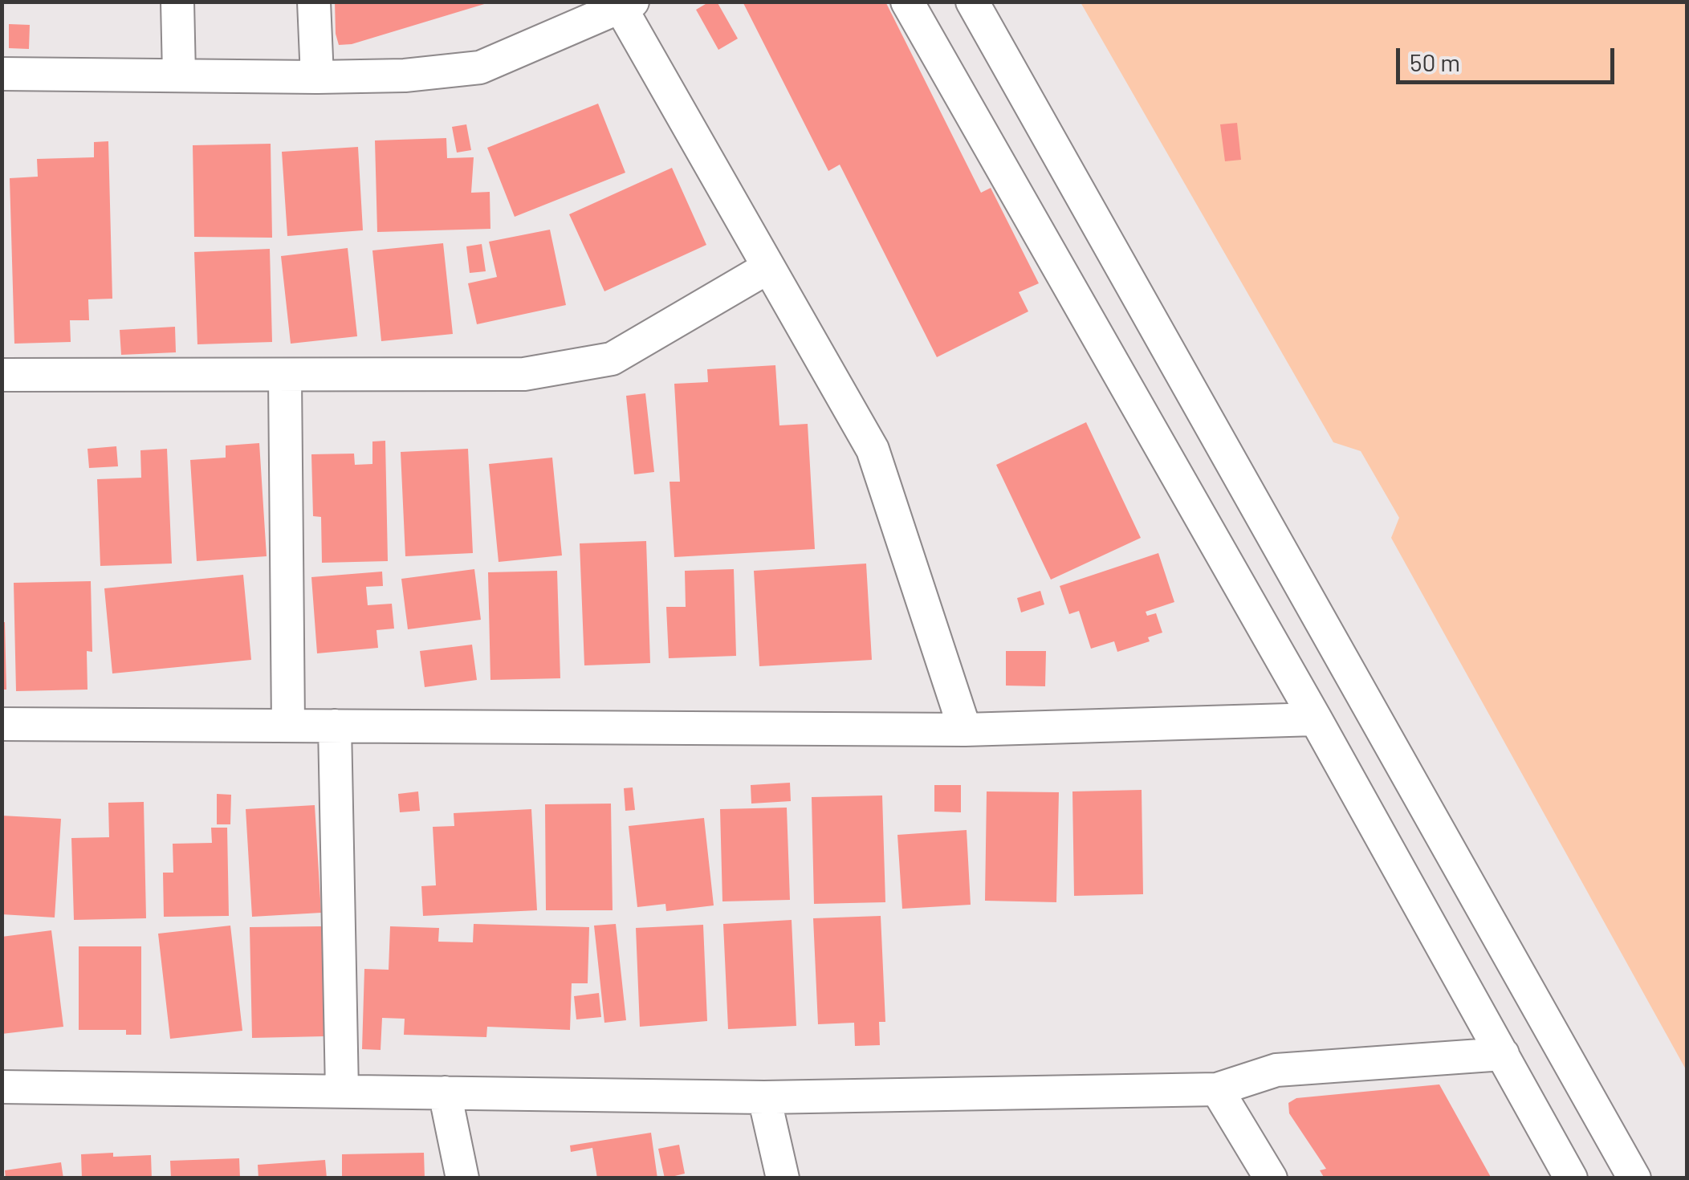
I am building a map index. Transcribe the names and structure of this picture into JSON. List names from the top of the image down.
{
  "scale_bar": "50 m"
}
